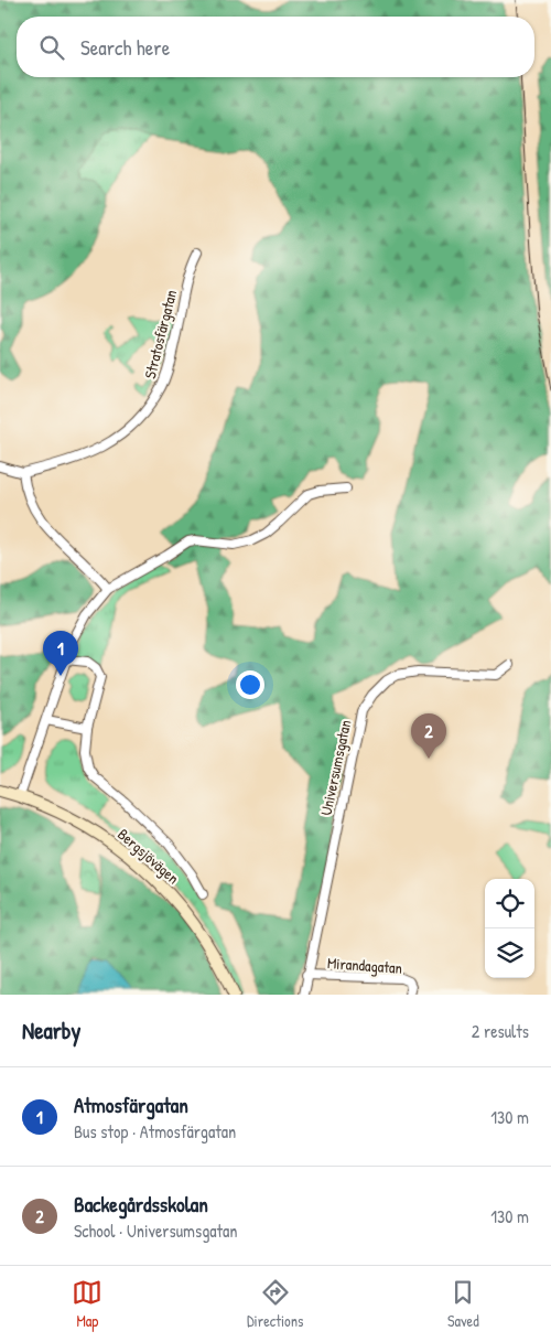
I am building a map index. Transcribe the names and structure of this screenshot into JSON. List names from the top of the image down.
{
  "streets": {
    "street": [
      "Stratosfärgatan",
      "Universumsgatan",
      "Bergsjövägen",
      "Mirandagatan"
    ]
  },
  "crossings": [
    ["Universumsgatan", "Mirandagatan"]
  ],
  "page": {
    "search": "Search here",
    "pins": ["1", "2"],
    "heading": ["Nearby", "2 results"],
    "list": [
      {
        "mark": "1",
        "name": "Atmosfärgatan",
        "note": "Bus stop · Atmosfärgatan",
        "value": "130 m"
      },
      {
        "mark": "2",
        "name": "Backegårdsskolan",
        "note": "School · Universumsgatan",
        "value": "130 m"
      }
    ],
    "nav": ["Map", "Directions", "Saved"]
  }
}
